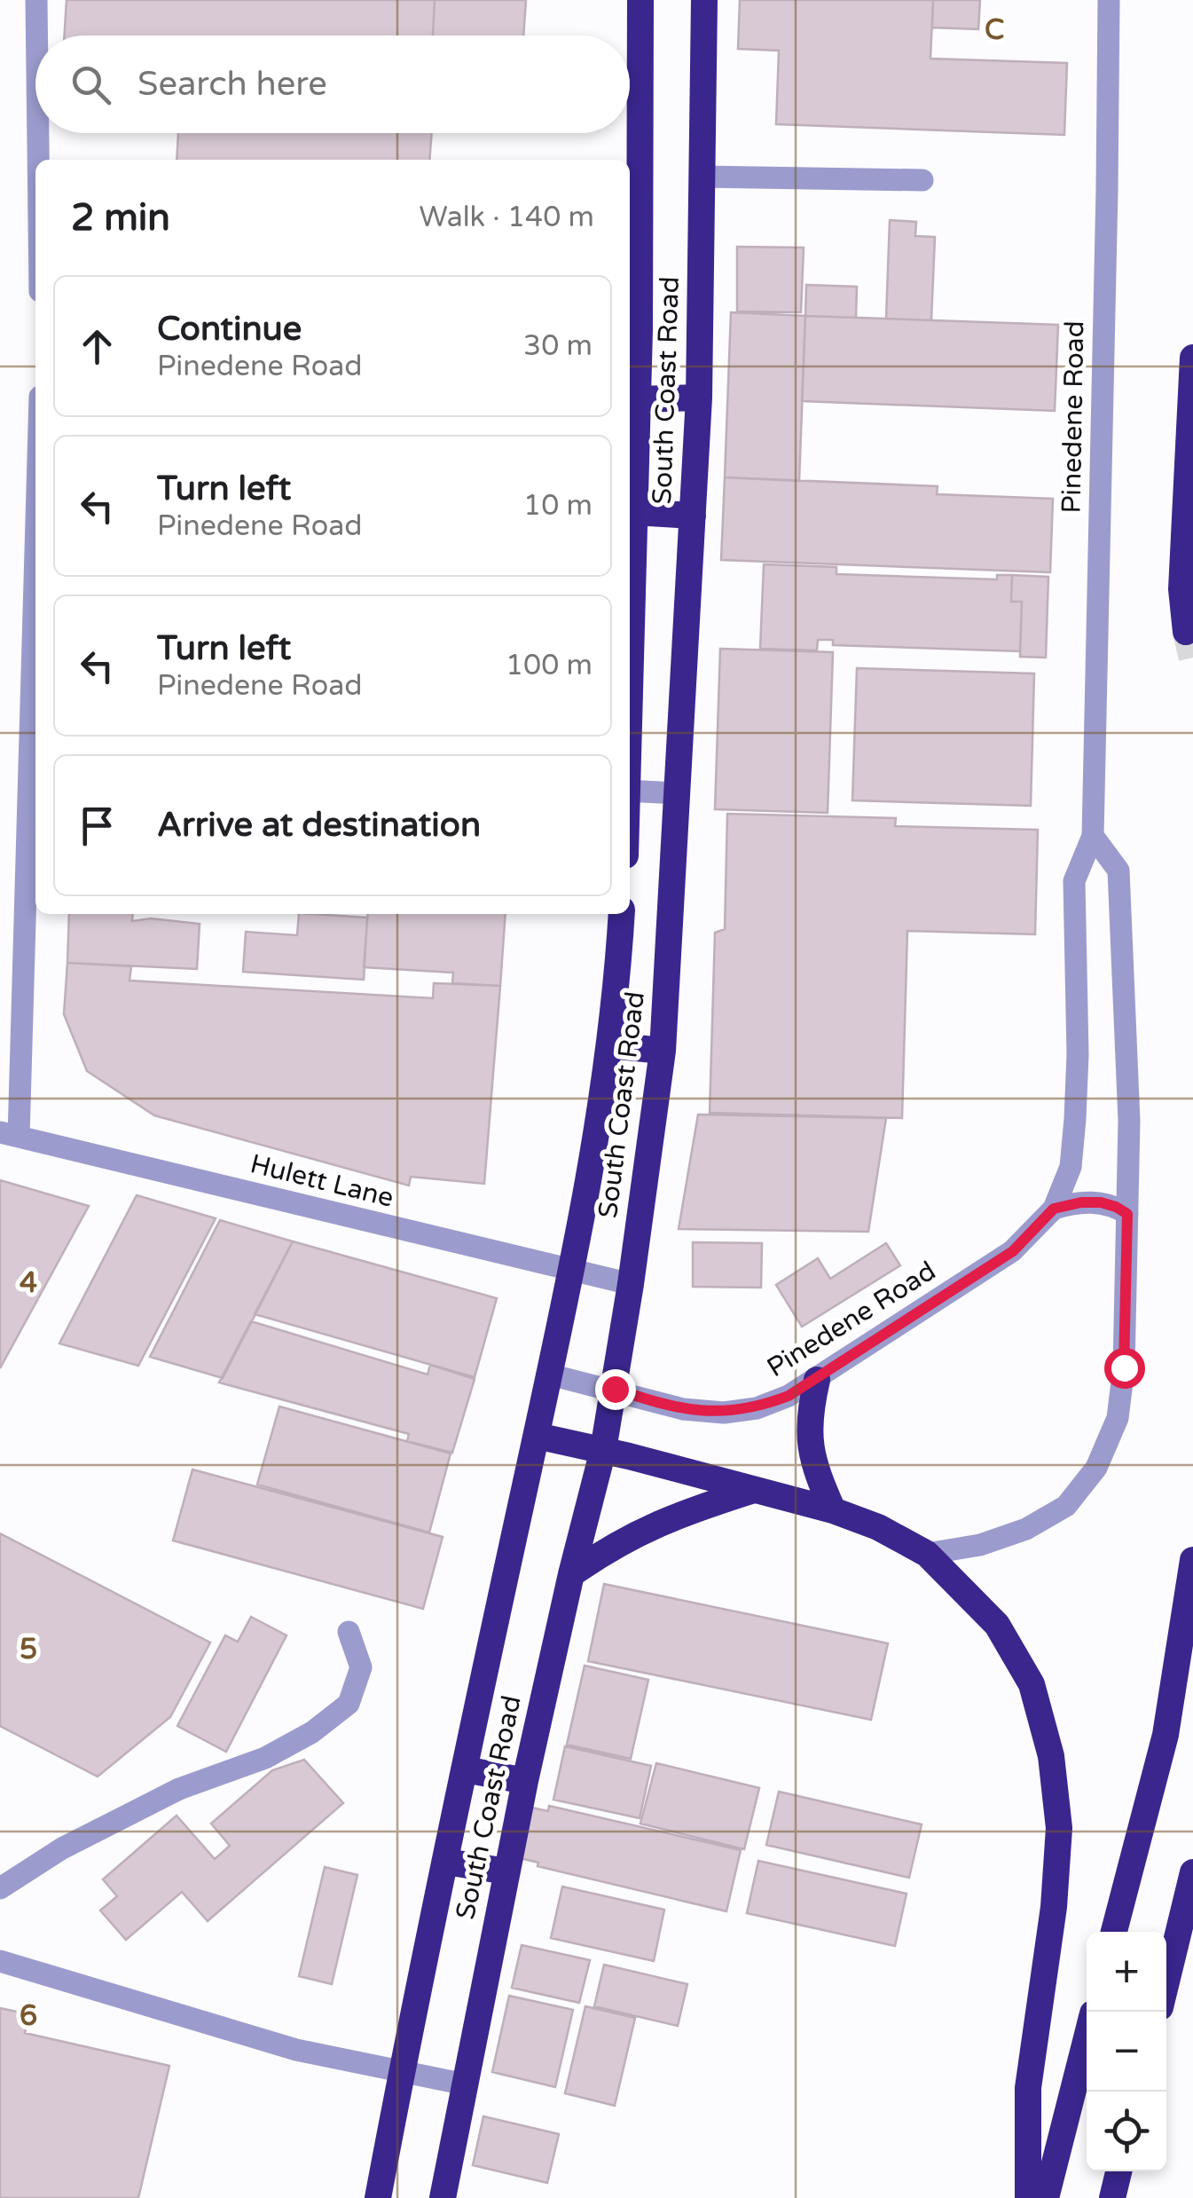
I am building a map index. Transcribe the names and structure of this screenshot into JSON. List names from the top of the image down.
{
  "streets": {
    "highway": ["South Coast Road"],
    "street": ["Pinedene Road", "Hulett Lane"]
  },
  "crossings": [
    ["South Coast Road", "Pinedene Road"],
    ["South Coast Road", "Hulett Lane"]
  ],
  "page": {
    "search": "Search here",
    "heading": ["2 min", "Walk · 140 m"],
    "list": [
      ["Continue", "Pinedene Road", "30 m"],
      ["Turn left", "Pinedene Road", "10 m"],
      ["Turn left", "Pinedene Road", "100 m"],
      "Arrive at destination"
    ],
    "map_buttons": ["+", "−"]
  },
  "grid": {
    "columns": ["C"],
    "rows": ["4", "5", "6"]
  }
}
